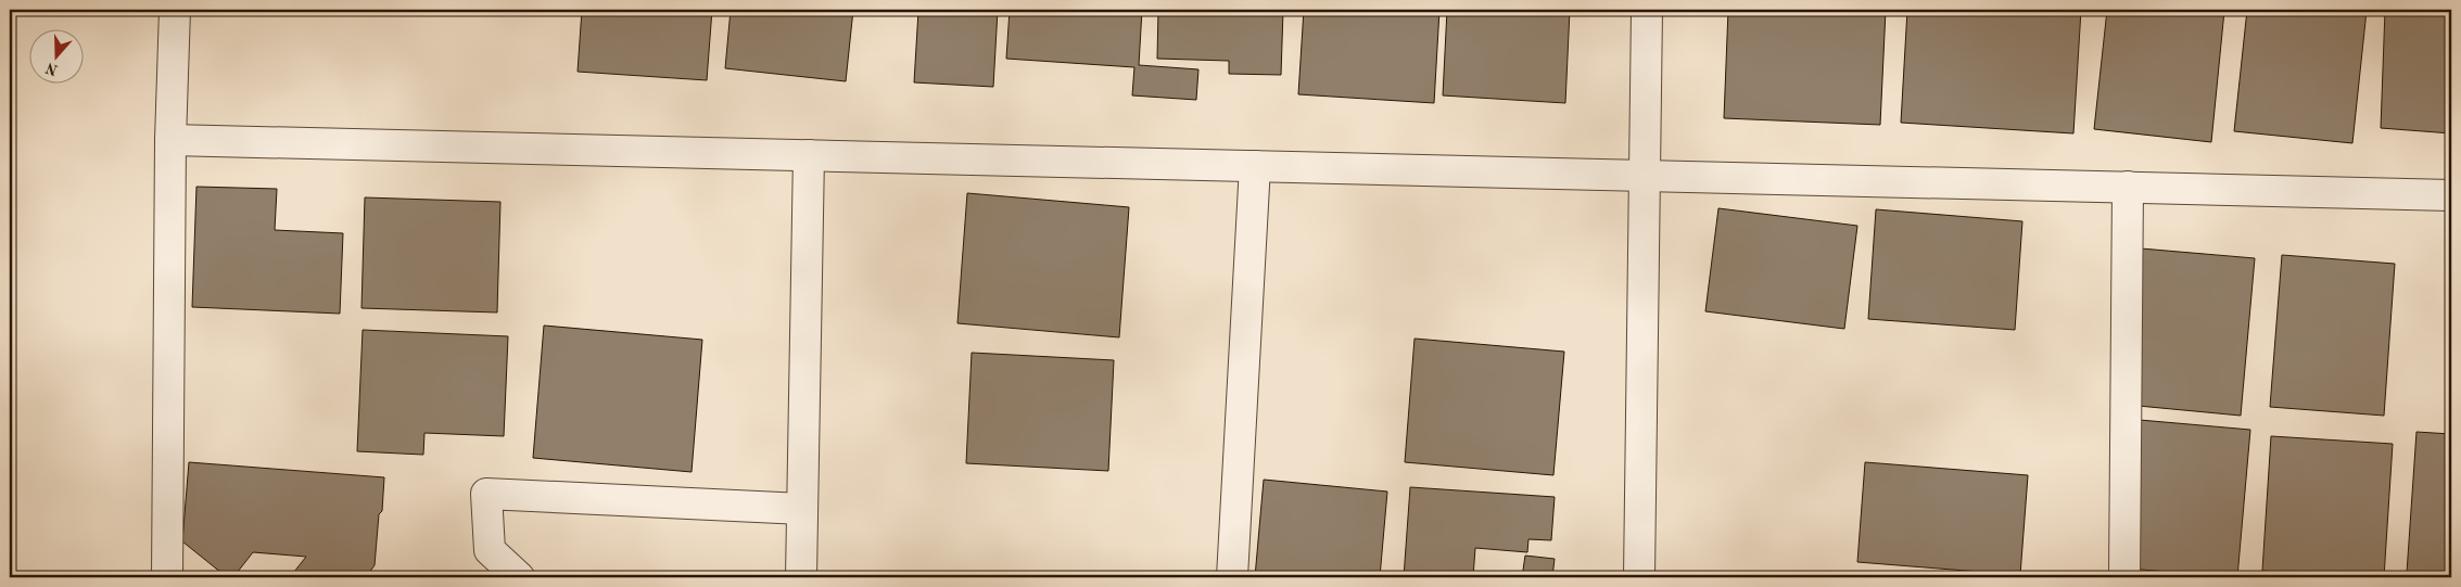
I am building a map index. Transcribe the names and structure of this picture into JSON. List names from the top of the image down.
{
  "north": "bottom"
}
